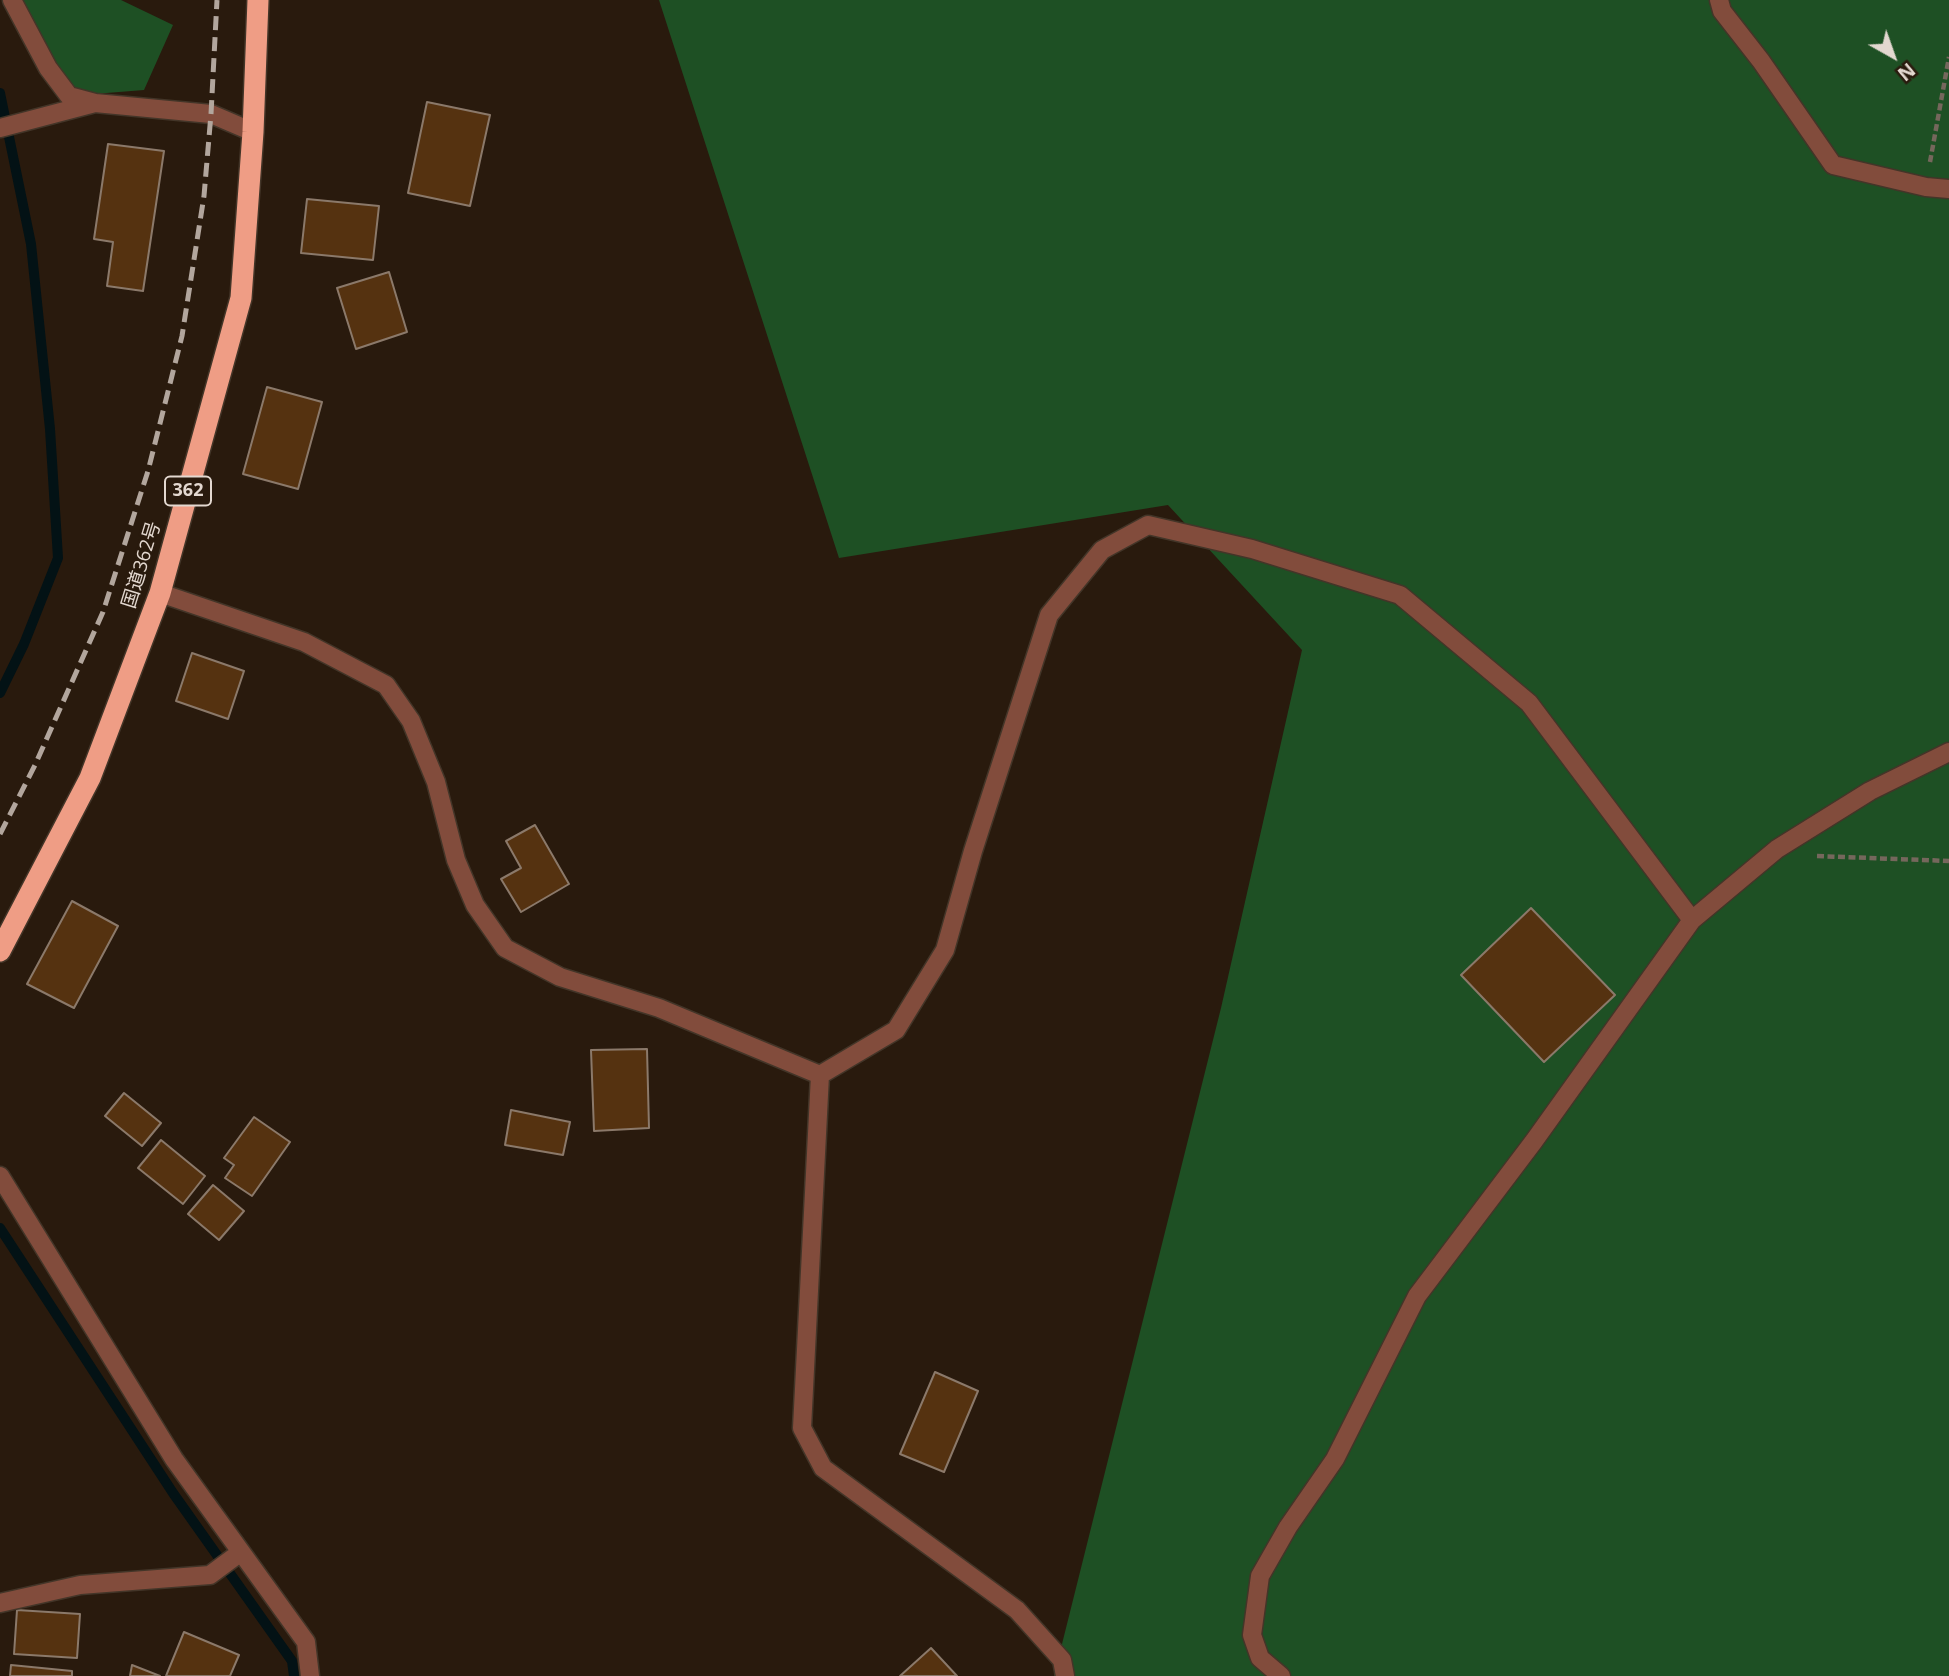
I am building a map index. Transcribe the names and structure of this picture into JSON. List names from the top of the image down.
{
  "streets": {
    "highway": ["362", "国道362号"]
  },
  "north": "bottom right"
}
